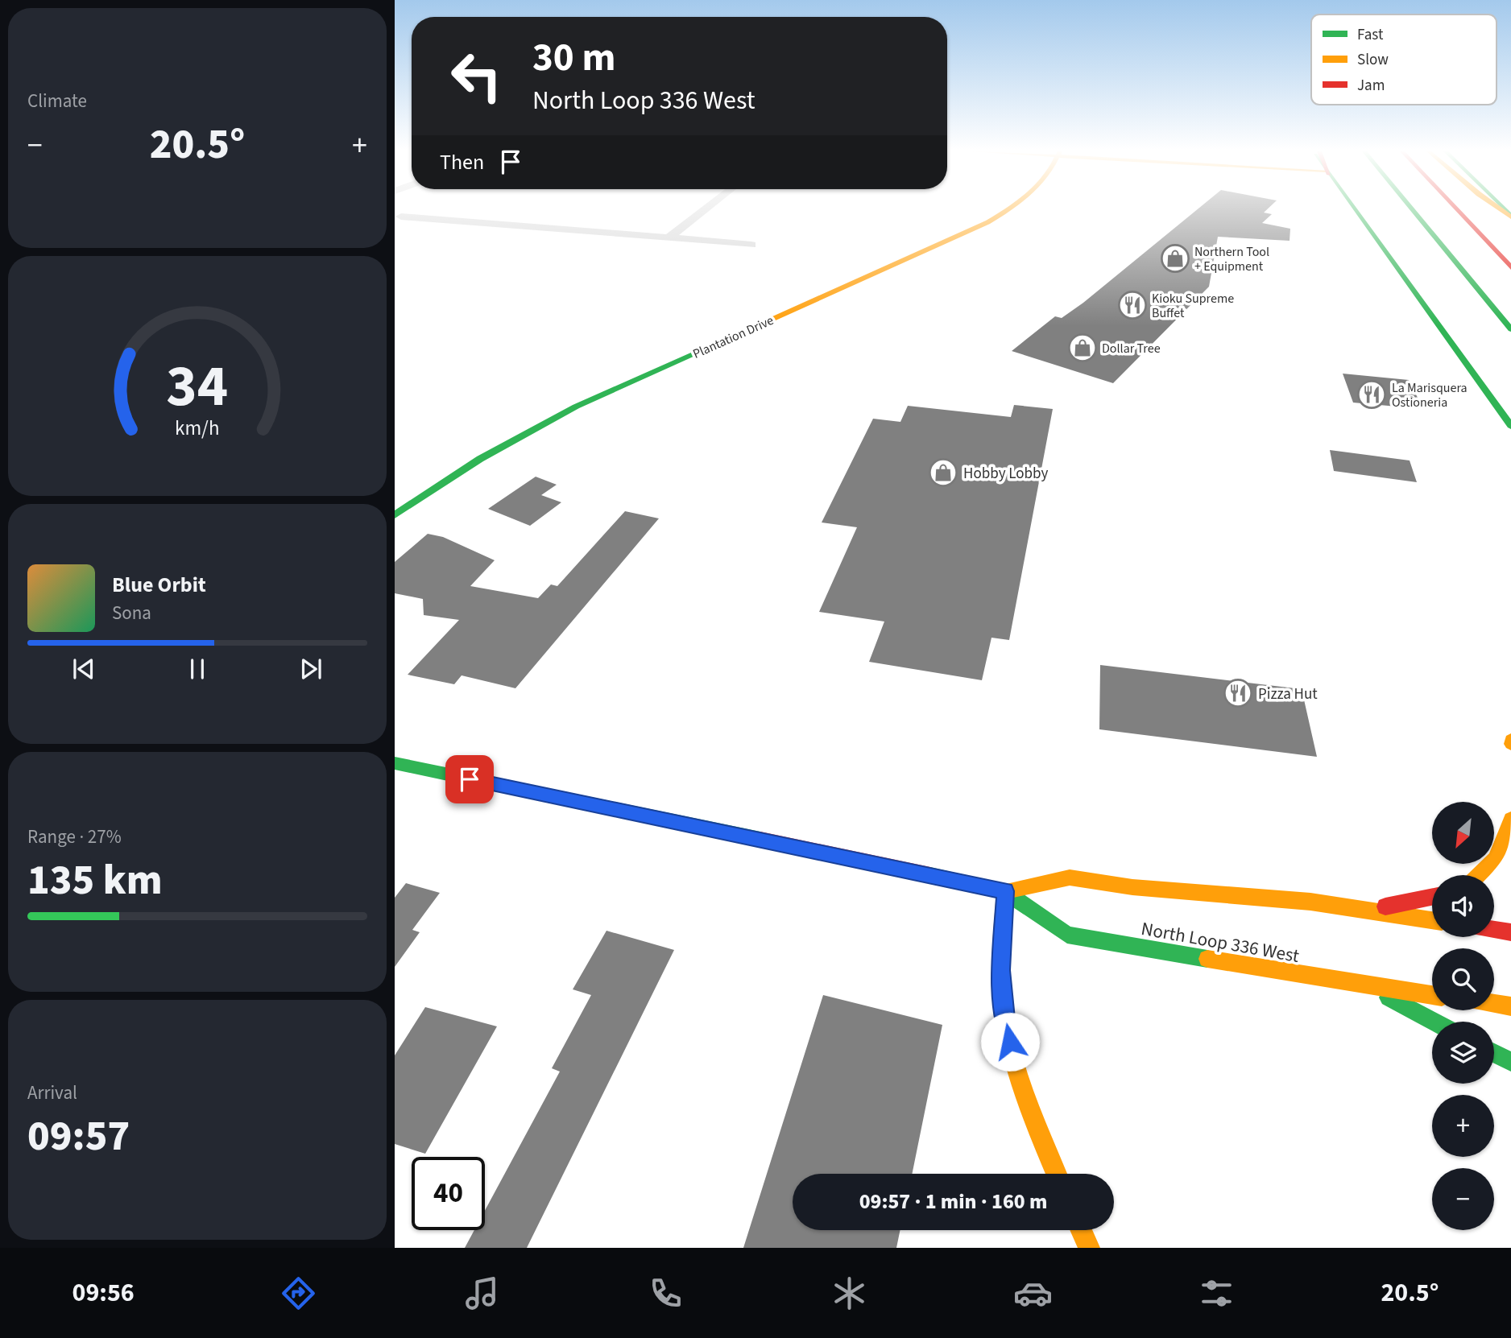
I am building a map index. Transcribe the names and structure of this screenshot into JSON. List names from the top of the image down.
{
  "streets": {
    "main road": ["Plantation Drive", "North Loop 336 West"]
  },
  "places": {
    "shop": ["Northern Tool + Equipment", "Dollar Tree", "Hobby Lobby"],
    "restaurant": ["Kioku Supreme Buffet", "La Marisquera Ostioneria", "Pizza Hut"]
  },
  "legend": ["Fast", "Slow", "Jam"],
  "north": "bottom left",
  "page": {
    "tile": [
      "Climate",
      ["Range · 27%", "135 km"],
      ["Arrival", "09:57"]
    ],
    "turn": ["30 m", "North Loop 336 West"],
    "heat": ["−", "20.5°", "+"],
    "then": "Then",
    "song": ["Blue Orbit", "Sona"],
    "map_buttons": ["+", "−"],
    "limit": "40",
    "trip": "09:57 · 1 min · 160 m",
    "tabs": ["09:56", "20.5°"],
    "gauge": ["34", "km/h"]
  }
}
